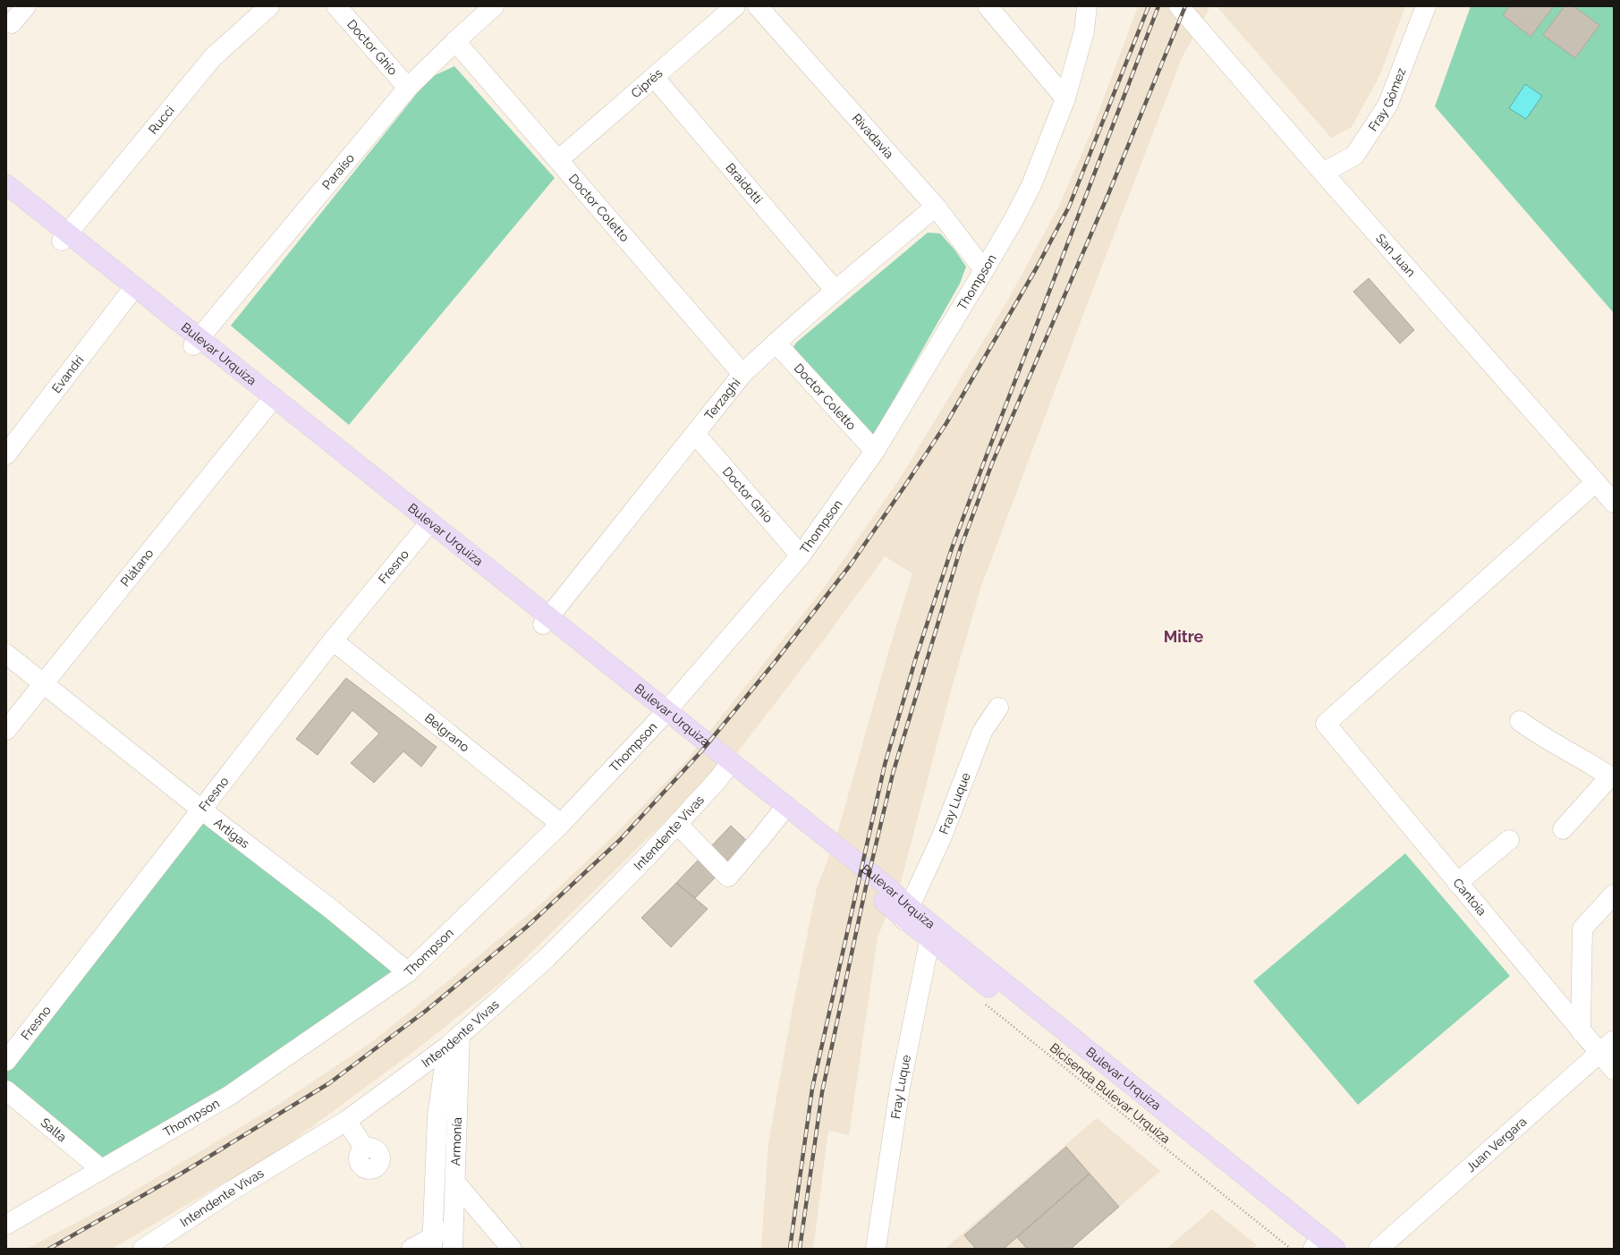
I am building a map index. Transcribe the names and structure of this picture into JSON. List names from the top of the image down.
{
  "streets": {
    "main road": ["Bulevar Urquiza"],
    "street": [
      "Doctor Ghío",
      "Ciprés",
      "Fray Gómez",
      "Rucci",
      "Rivadavia",
      "Paraíso",
      "Braidotti",
      "Doctor Coletto",
      "San Juan",
      "Thompson",
      "Evandri",
      "Terzaghi",
      "Fresno",
      "Plátano",
      "Belgrano",
      "Fray Luque",
      "Intendente Vivas",
      "Artigas",
      "Cantoia",
      "Salta",
      "Armonía",
      "Juan Vergara"
    ],
    "path": ["Bicisenda Bulevar Urquiza"]
  },
  "crossings": [
    ["Doctor Ghío", "Paraíso"],
    ["Doctor Ghío", "Thompson"],
    ["Doctor Ghío", "Terzaghi"],
    ["Ciprés", "Braidotti"],
    ["Ciprés", "Doctor Coletto"],
    ["Fray Gómez", "San Juan"],
    ["Rucci", "Bulevar Urquiza"],
    ["Rivadavia", "Thompson"],
    ["Rivadavia", "Terzaghi"],
    ["Paraíso", "Doctor Coletto"],
    ["Paraíso", "Bulevar Urquiza"],
    ["Braidotti", "Terzaghi"],
    ["Doctor Coletto", "Thompson"],
    ["Doctor Coletto", "Terzaghi"],
    ["San Juan", "Cantoia"],
    ["Thompson", "Bulevar Urquiza"],
    ["Thompson", "Belgrano"],
    ["Thompson", "Artigas"],
    ["Thompson", "Salta"],
    ["Bulevar Urquiza", "Evandri"],
    ["Bulevar Urquiza", "Terzaghi"],
    ["Bulevar Urquiza", "Fresno"],
    ["Bulevar Urquiza", "Plátano"],
    ["Bulevar Urquiza", "Fray Luque"],
    ["Bulevar Urquiza", "Intendente Vivas"],
    ["Fresno", "Belgrano"],
    ["Fresno", "Artigas"],
    ["Plátano", "Artigas"],
    ["Intendente Vivas", "Armonía"],
    ["Cantoia", "Juan Vergara"]
  ],
  "districts": ["Mitre"]
}
